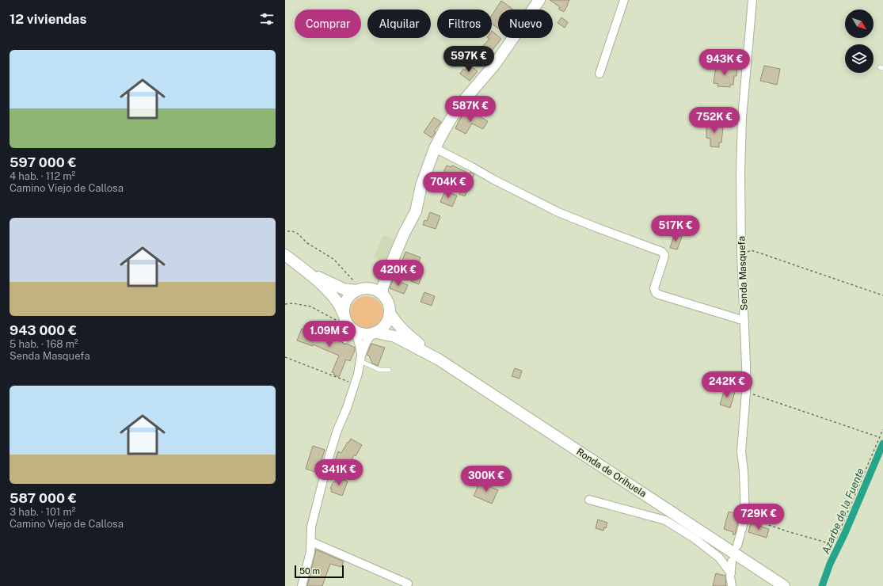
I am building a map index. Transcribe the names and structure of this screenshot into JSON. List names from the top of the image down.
{
  "streets": {
    "main road": ["Ronda de Orihuela"],
    "street": ["Senda Masquefa"]
  },
  "water": ["Azarbe de la Fuente"],
  "scale_bar": "50 m",
  "north": "bottom right",
  "page": {
    "heading": "12 viviendas",
    "chip": [
      "Comprar",
      "Alquilar",
      "Filtros",
      "Nuevo"
    ],
    "list": [
      {
        "name": "597 000 €",
        "note": "4 hab. · 112 m² · Camino Viejo de Callosa"
      },
      {
        "name": "943 000 €",
        "note": "5 hab. · 168 m² · Senda Masquefa"
      },
      {
        "name": "587 000 €",
        "note": "3 hab. · 101 m² · Camino Viejo de Callosa"
      }
    ],
    "price": [
      "597K €",
      "943K €",
      "587K €",
      "752K €",
      "704K €",
      "517K €",
      "420K €",
      "1.09M €",
      "242K €",
      "341K €",
      "300K €",
      "729K €"
    ],
    "scale": "50 m"
  }
}
